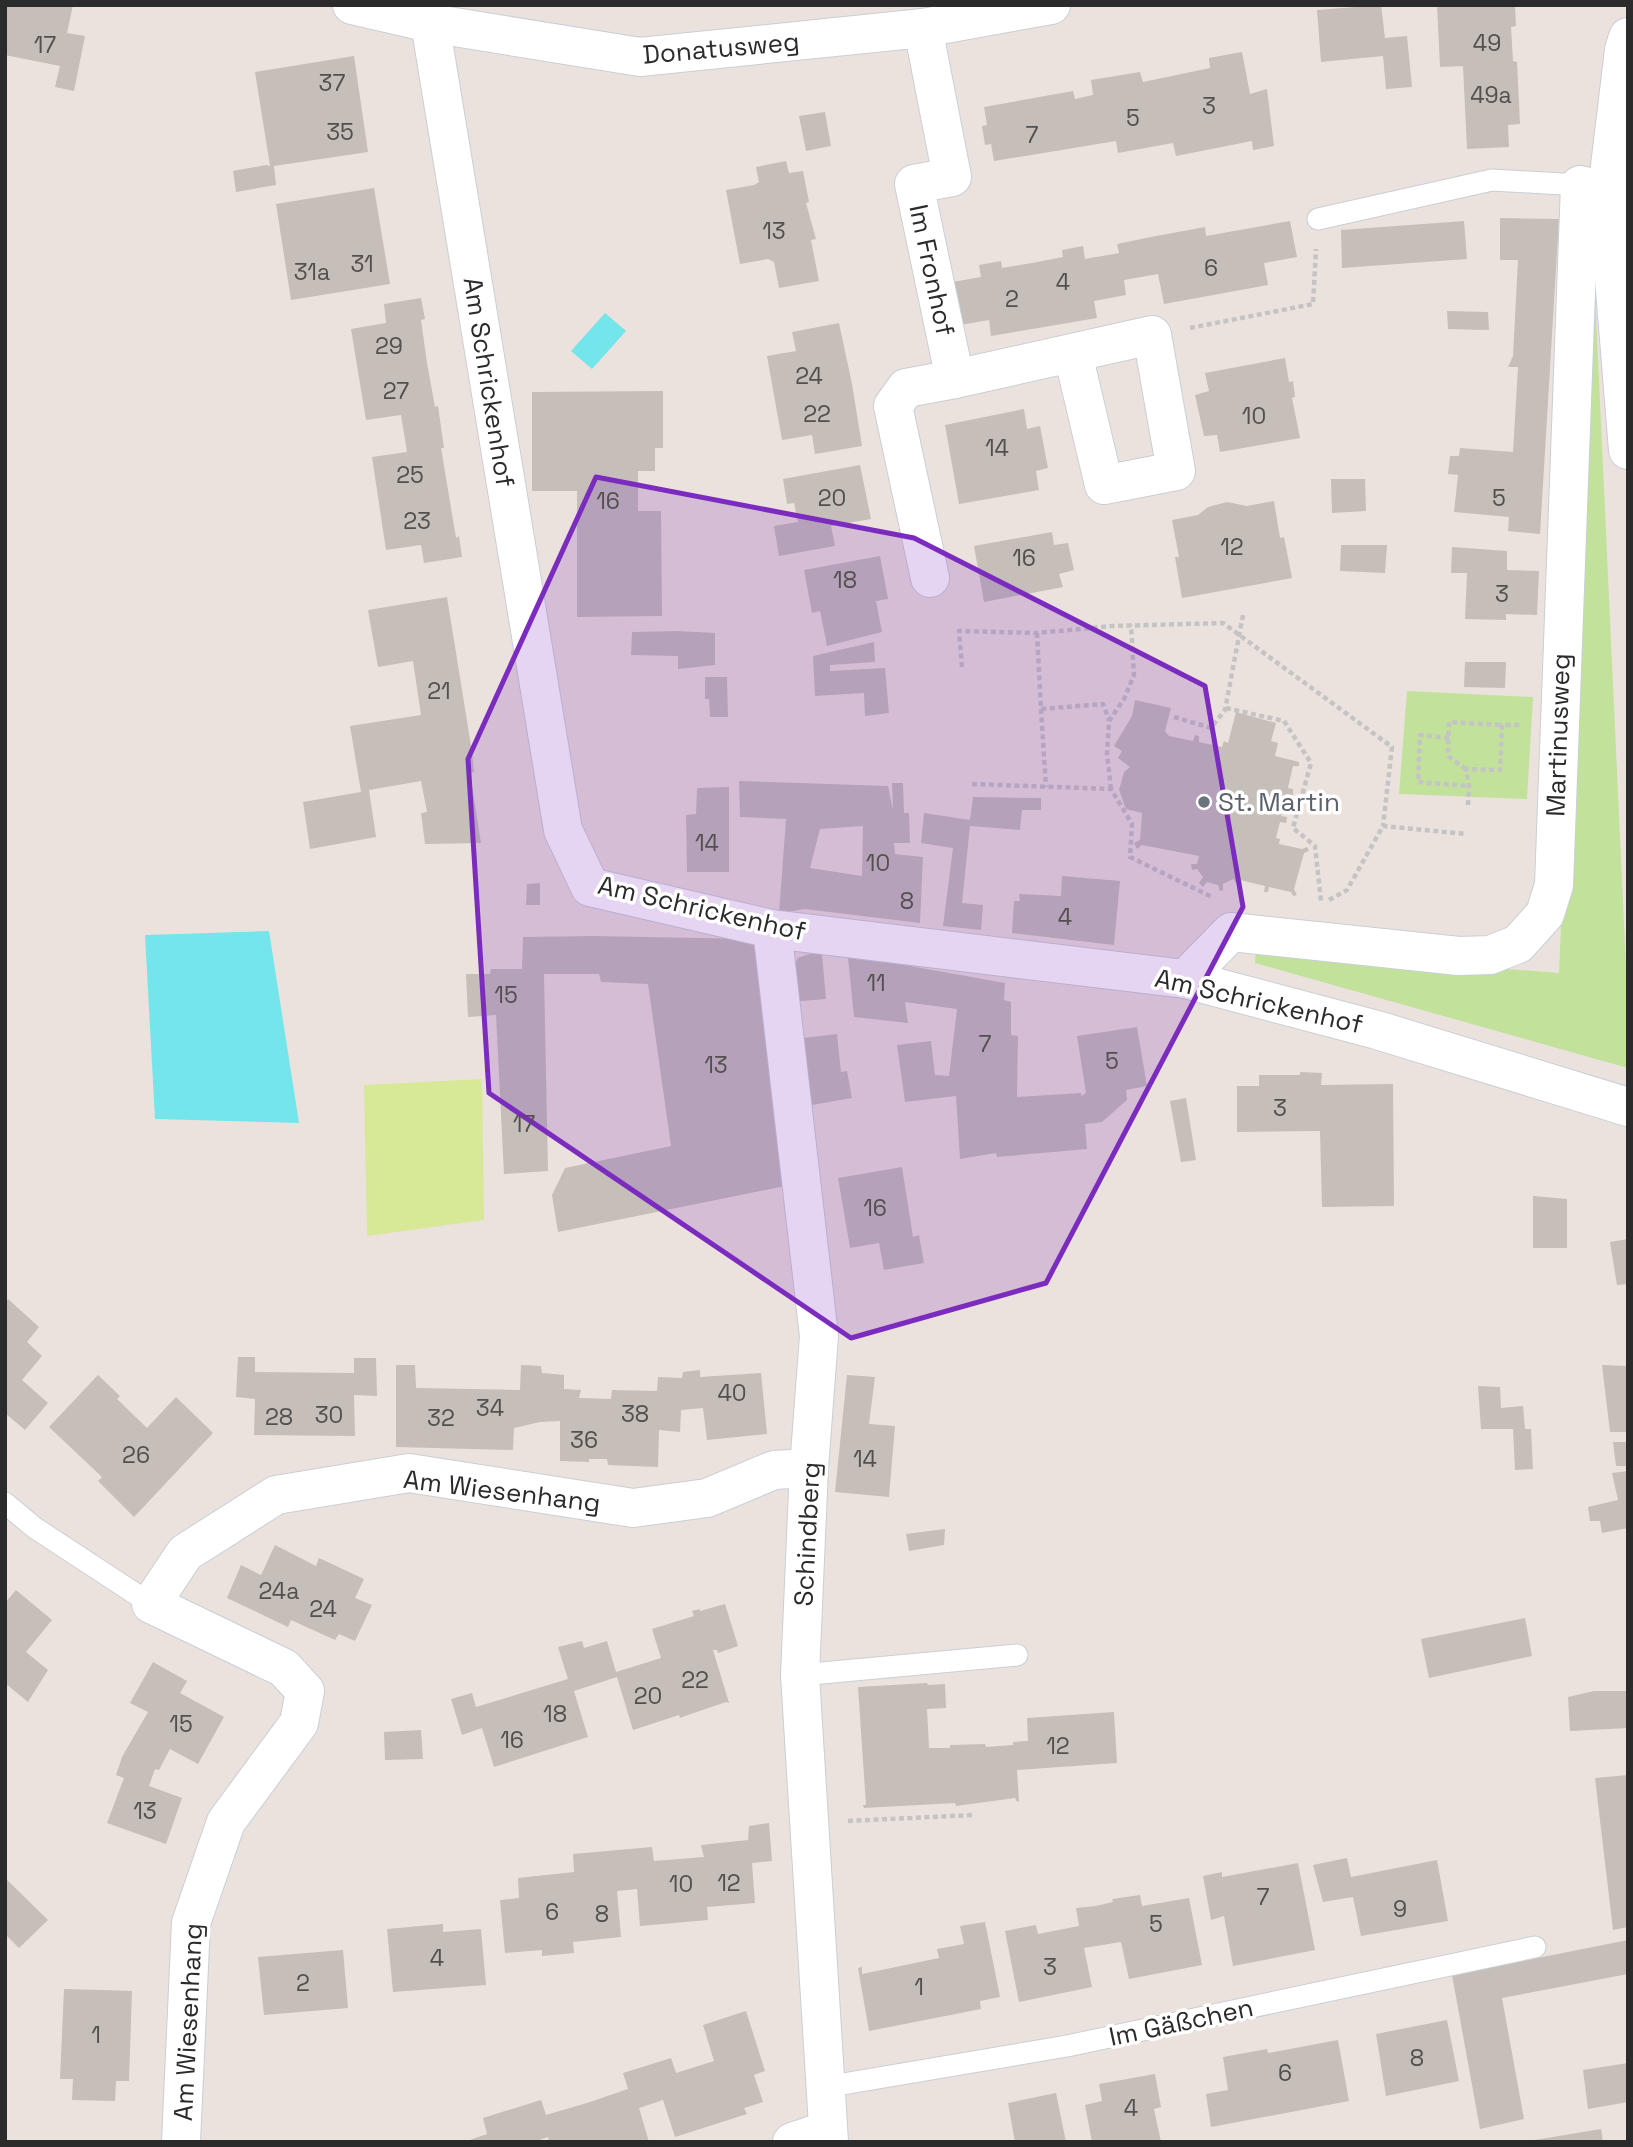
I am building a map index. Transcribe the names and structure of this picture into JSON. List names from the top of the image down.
{
  "streets": {
    "street": [
      "Donatusweg",
      "Im Fronhof",
      "Am Schrickenhof",
      "Martinusweg",
      "Am Wiesenhang",
      "Schindberg"
    ],
    "lane": ["Im Gäßchen"]
  },
  "crossings": [
    ["Donatusweg", "Im Fronhof"],
    ["Donatusweg", "Am Schrickenhof"],
    ["Am Schrickenhof", "Martinusweg"],
    ["Am Schrickenhof", "Schindberg"],
    ["Am Wiesenhang", "Schindberg"],
    ["Schindberg", "Im Gäßchen"]
  ],
  "places": ["St. Martin"],
  "house_numbers": [
    "49",
    "17",
    "37",
    "49a",
    "3",
    "5",
    "35",
    "7",
    "13",
    "31",
    "6",
    "31a",
    "4",
    "2",
    "29",
    "24",
    "27",
    "22",
    "10",
    "14",
    "25",
    "20",
    "5",
    "16",
    "23",
    "12",
    "16",
    "18",
    "3",
    "21",
    "14",
    "10",
    "8",
    "4",
    "11",
    "15",
    "7",
    "5",
    "13",
    "3",
    "17",
    "16",
    "40",
    "34",
    "38",
    "30",
    "28",
    "32",
    "36",
    "26",
    "14",
    "24a",
    "24",
    "22",
    "20",
    "18",
    "15",
    "16",
    "12",
    "13",
    "12",
    "10",
    "7",
    "9",
    "6",
    "8",
    "5",
    "4",
    "3",
    "2",
    "1",
    "1",
    "8",
    "6",
    "4"
  ]
}
